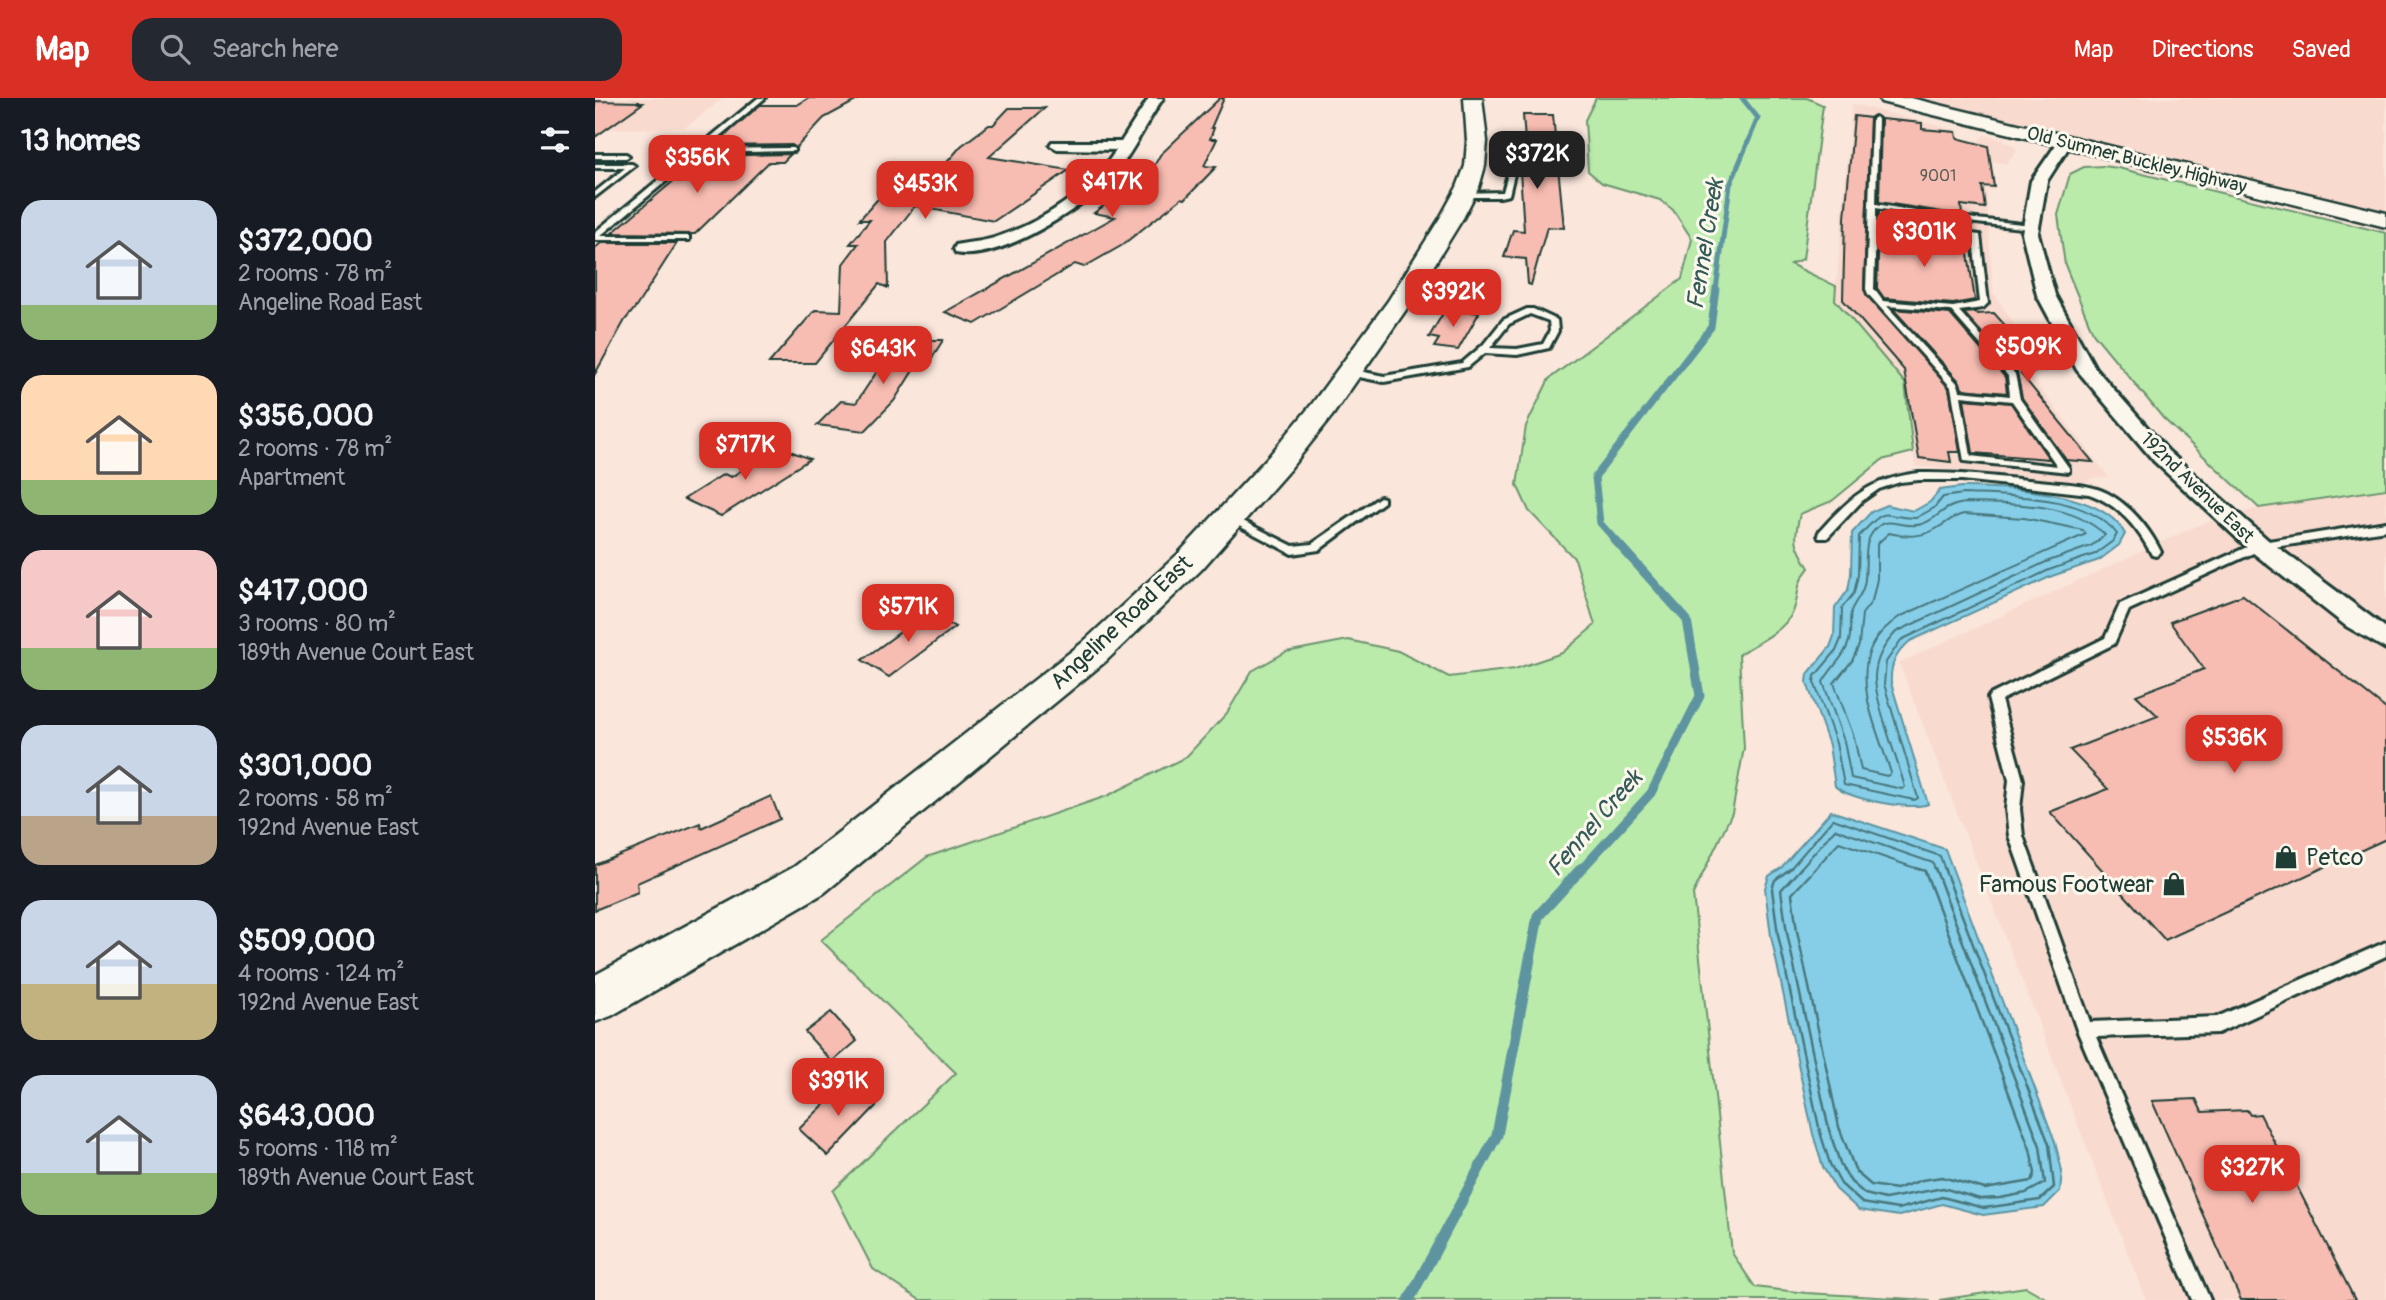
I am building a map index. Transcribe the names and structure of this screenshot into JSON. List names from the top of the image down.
{
  "streets": {
    "street": ["Old Sumner Buckley Highway", "192nd Avenue East", "Angeline Road East"]
  },
  "crossings": [
    ["Old Sumner Buckley Highway", "192nd Avenue East"]
  ],
  "water": ["Fennel Creek"],
  "places": {
    "shop": ["Petco", "Famous Footwear"]
  },
  "house_numbers": ["9001"],
  "page": {
    "header": "Map",
    "search": "Search here",
    "nav": ["Map", "Directions", "Saved"],
    "heading": "13 homes",
    "price": [
      "$372K",
      "$356K",
      "$417K",
      "$453K",
      "$301K",
      "$392K",
      "$509K",
      "$643K",
      "$717K",
      "$571K",
      "$536K",
      "$391K",
      "$327K"
    ],
    "list": [
      {
        "name": "$372,000",
        "note": "2 rooms · 78 m² · Angeline Road East"
      },
      {
        "name": "$356,000",
        "note": "2 rooms · 78 m² · Apartment"
      },
      {
        "name": "$417,000",
        "note": "3 rooms · 80 m² · 189th Avenue Court East"
      },
      {
        "name": "$301,000",
        "note": "2 rooms · 58 m² · 192nd Avenue East"
      },
      {
        "name": "$509,000",
        "note": "4 rooms · 124 m² · 192nd Avenue East"
      },
      {
        "name": "$643,000",
        "note": "5 rooms · 118 m² · 189th Avenue Court East"
      }
    ]
  }
}
